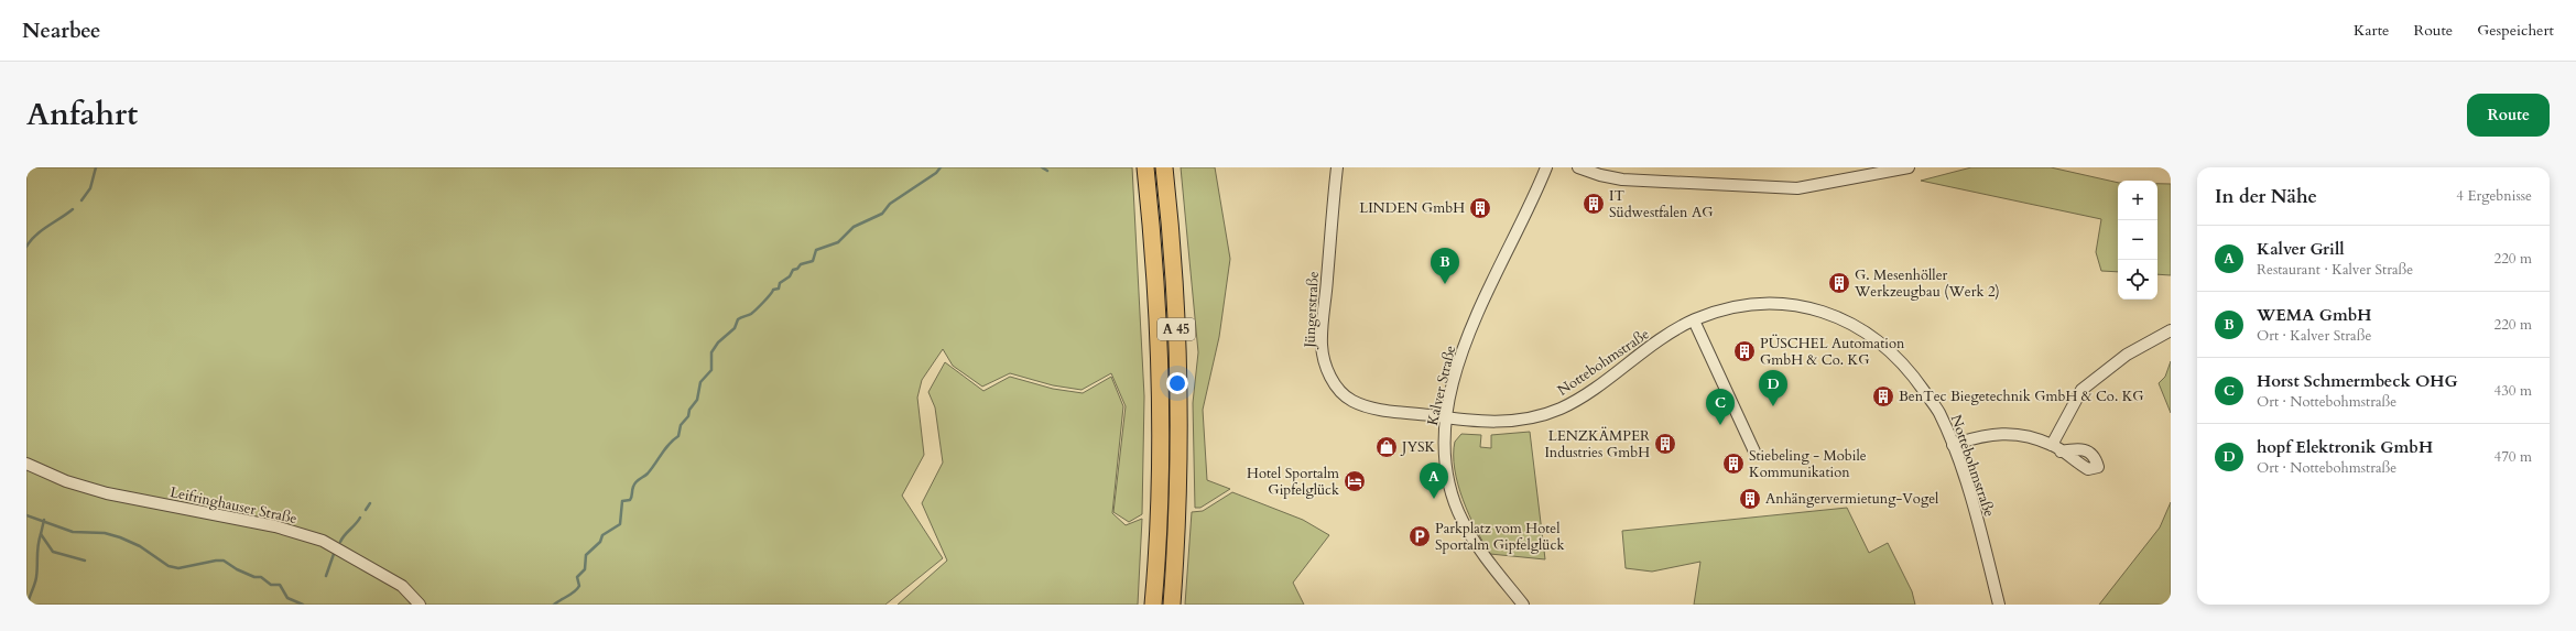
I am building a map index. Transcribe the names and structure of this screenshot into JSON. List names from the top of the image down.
{
  "streets": {
    "highway": ["A 45"],
    "street": [
      "Jüngerstraße",
      "Nottebohmstraße",
      "Kalver Straße",
      "Leifringhauser Straße"
    ]
  },
  "crossings": [
    ["Jüngerstraße", "Nottebohmstraße"],
    ["Jüngerstraße", "Kalver Straße"],
    ["Nottebohmstraße", "Kalver Straße"]
  ],
  "places": {
    "building": [
      "IT Südwestfalen AG",
      "LINDEN GmbH",
      "G. Mesenhöller Werkzeugbau (Werk 2)",
      "PÜSCHEL Automation GmbH & Co. KG",
      "BenTec Biegetechnik GmbH & Co. KG",
      "LENZKÄMPER Industries GmbH",
      "Stiebeling - Mobile Kommunikation",
      "Anhängervermietung-Vogel"
    ],
    "shop": ["JYSK"],
    "hotel": ["Hotel Sportalm Gipfelglück"],
    "parking": ["Parkplatz vom Hotel Sportalm Gipfelglück"]
  },
  "page": {
    "header": "Nearbee",
    "nav": ["Karte", "Route", "Gespeichert"],
    "title": "Anfahrt",
    "buttons": "Route",
    "heading": ["In der Nähe", "4 Ergebnisse"],
    "map_buttons": ["+", "−"],
    "list": [
      {
        "mark": "A",
        "name": "Kalver Grill",
        "note": "Restaurant · Kalver Straße",
        "value": "220 m"
      },
      {
        "mark": "B",
        "name": "WEMA GmbH",
        "note": "Ort · Kalver Straße",
        "value": "220 m"
      },
      {
        "mark": "C",
        "name": "Horst Schmermbeck OHG",
        "note": "Ort · Nottebohmstraße",
        "value": "430 m"
      },
      {
        "mark": "D",
        "name": "hopf Elektronik GmbH",
        "note": "Ort · Nottebohmstraße",
        "value": "470 m"
      }
    ],
    "pins": [
      "B",
      "D",
      "C",
      "A"
    ]
  }
}
